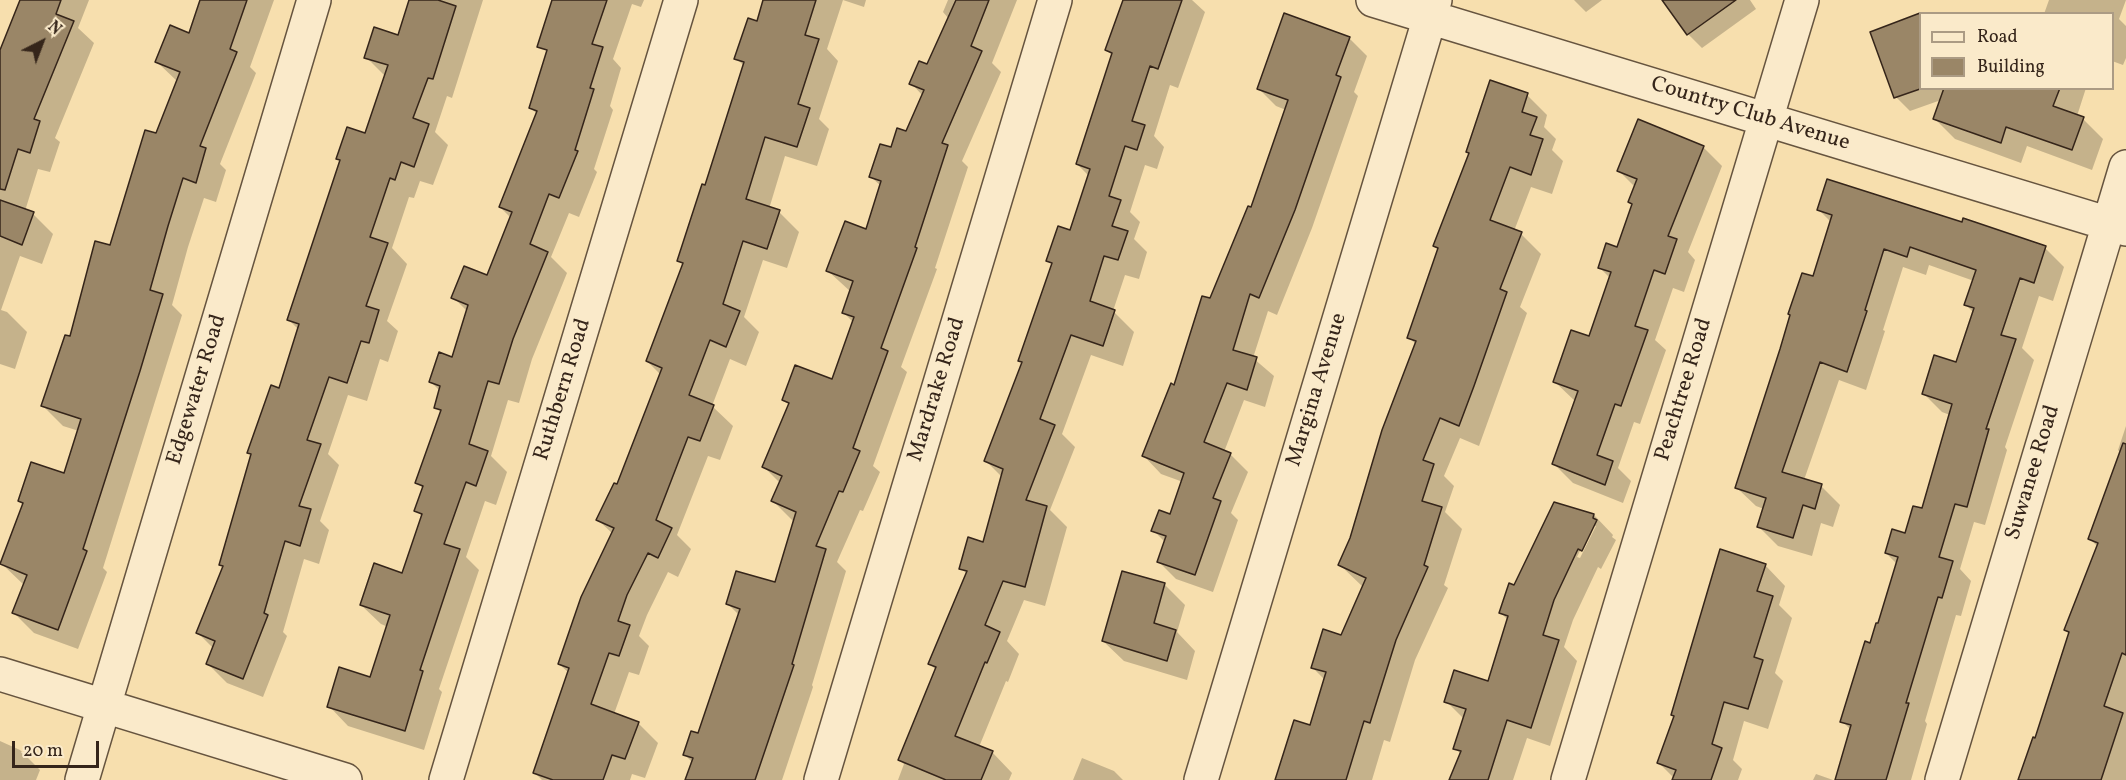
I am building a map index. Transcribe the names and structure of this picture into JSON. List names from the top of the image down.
{
  "streets": {
    "street": [
      "Country Club Avenue",
      "Edgewater Road",
      "Ruthbern Road",
      "Mardrake Road",
      "Margina Avenue",
      "Peachtree Road",
      "Suwanee Road"
    ]
  },
  "crossings": [
    ["Country Club Avenue", "Margina Avenue"],
    ["Country Club Avenue", "Peachtree Road"],
    ["Country Club Avenue", "Suwanee Road"]
  ],
  "legend": ["Road", "Building"],
  "scale_bar": "20 m",
  "north": "top right"
}
